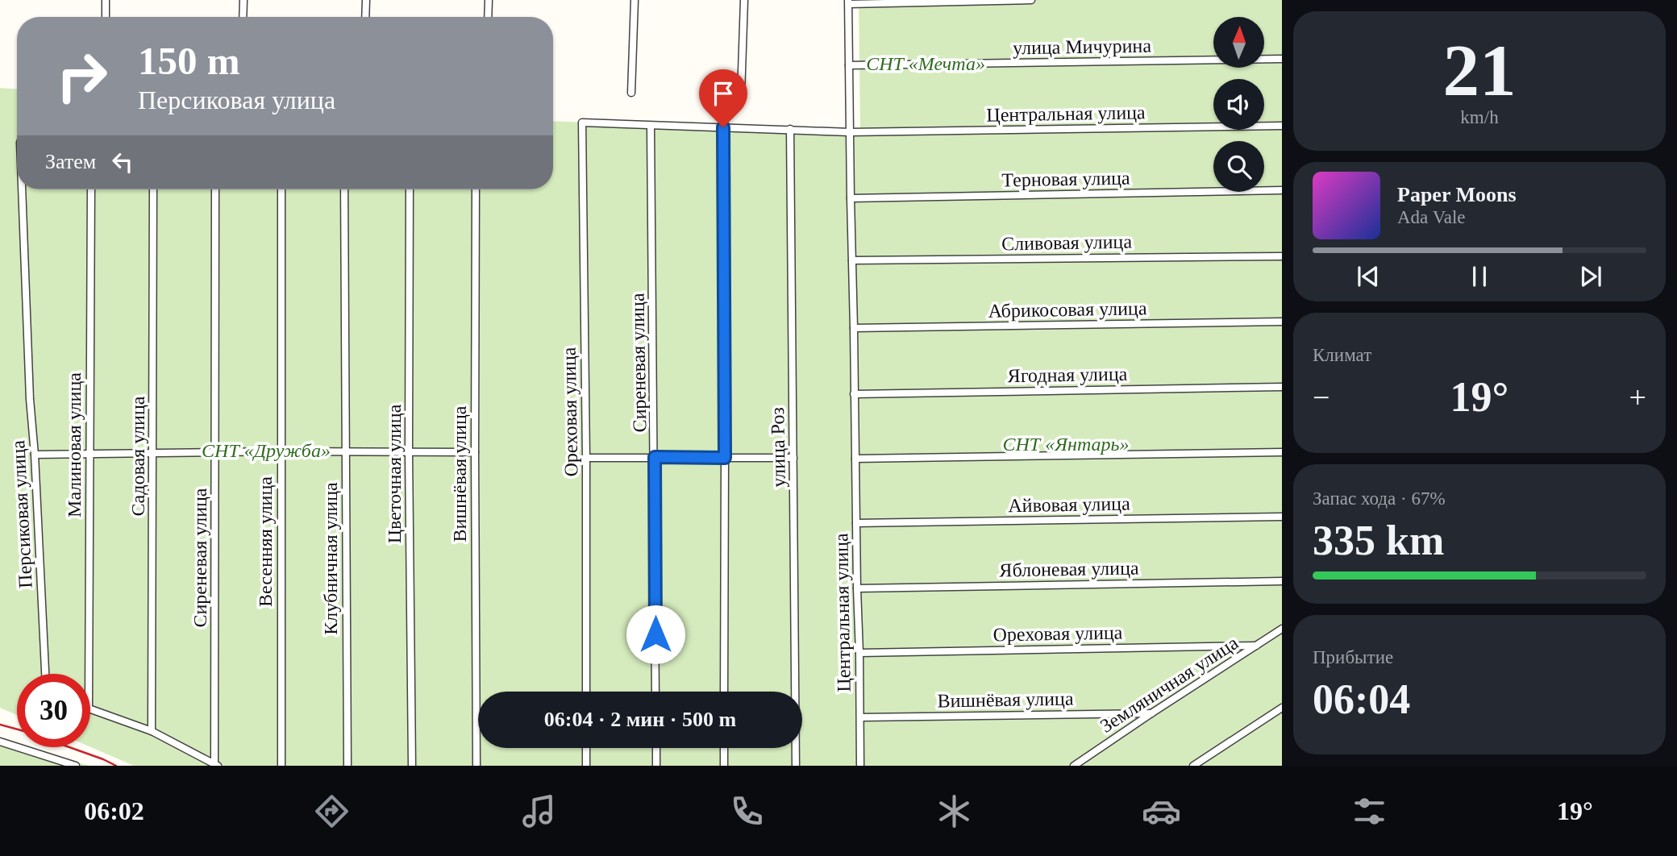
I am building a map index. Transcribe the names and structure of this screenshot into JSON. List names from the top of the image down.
{
  "streets": {
    "street": [
      "улица Мичурина",
      "Центральная улица",
      "Терновая улица",
      "Сливовая улица",
      "Абрикосовая улица",
      "Сиреневая улица",
      "Ягодная улица",
      "Ореховая улица",
      "Малиновая улица",
      "улица Роз",
      "Садовая улица",
      "Цветочная улица",
      "Вишнёвая улица",
      "Айвовая улица",
      "Персиковая улица",
      "Весенняя улица",
      "Клубничная улица",
      "Яблоневая улица",
      "Земляничная улица"
    ]
  },
  "crossings": [
    ["улица Мичурина", "Центральная улица"],
    ["Центральная улица", "Терновая улица"],
    ["Центральная улица", "Сливовая улица"],
    ["Центральная улица", "Абрикосовая улица"],
    ["Центральная улица", "Сиреневая улица"],
    ["Центральная улица", "Ягодная улица"],
    ["Центральная улица", "Ореховая улица"],
    ["Центральная улица", "улица Роз"],
    ["Центральная улица", "Вишнёвая улица"],
    ["Центральная улица", "Айвовая улица"],
    ["Центральная улица", "Яблоневая улица"],
    ["Ореховая улица", "Земляничная улица"],
    ["Вишнёвая улица", "Земляничная улица"]
  ],
  "parks": ["СНТ «Мечта»", "СНТ «Янтарь»", "СНТ «Дружба»"],
  "north": "top",
  "page": {
    "tile": [
      ["21", "km/h"],
      "Климат",
      ["Запас хода · 67%", "335 km"],
      ["Прибытие", "06:04"]
    ],
    "turn": ["150 m", "Персиковая улица"],
    "then": "Затем",
    "song": ["Paper Moons", "Ada Vale"],
    "heat": ["−", "19°", "+"],
    "limit": "30",
    "trip": "06:04 · 2 мин · 500 m",
    "tabs": ["06:02", "19°"]
  }
}
